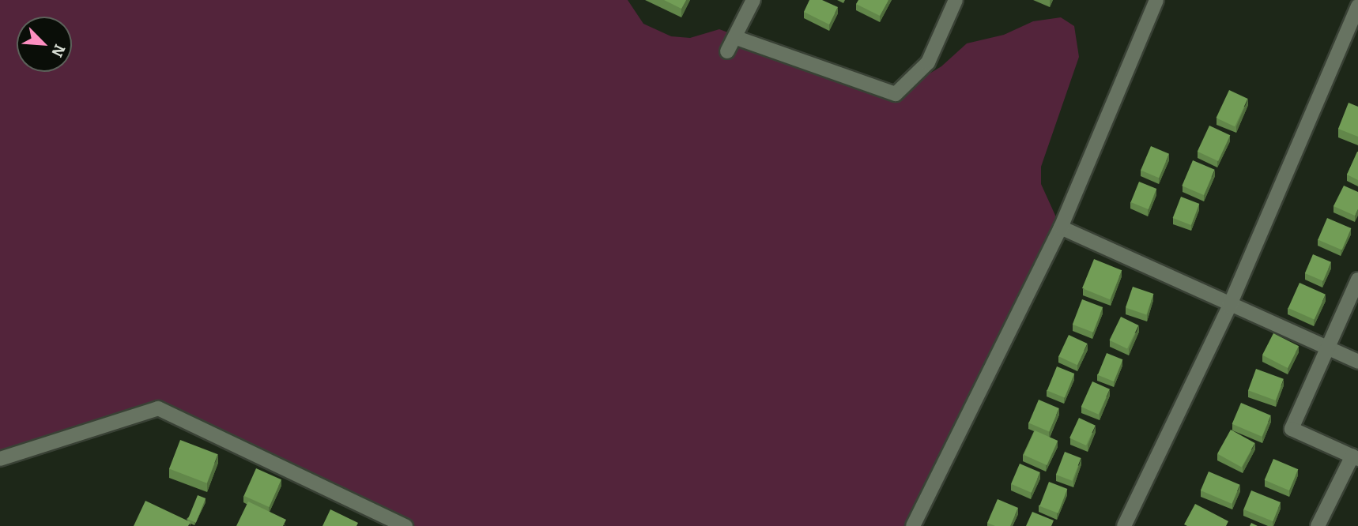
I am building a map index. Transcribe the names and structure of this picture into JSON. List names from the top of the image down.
{
  "north": "bottom right"
}
